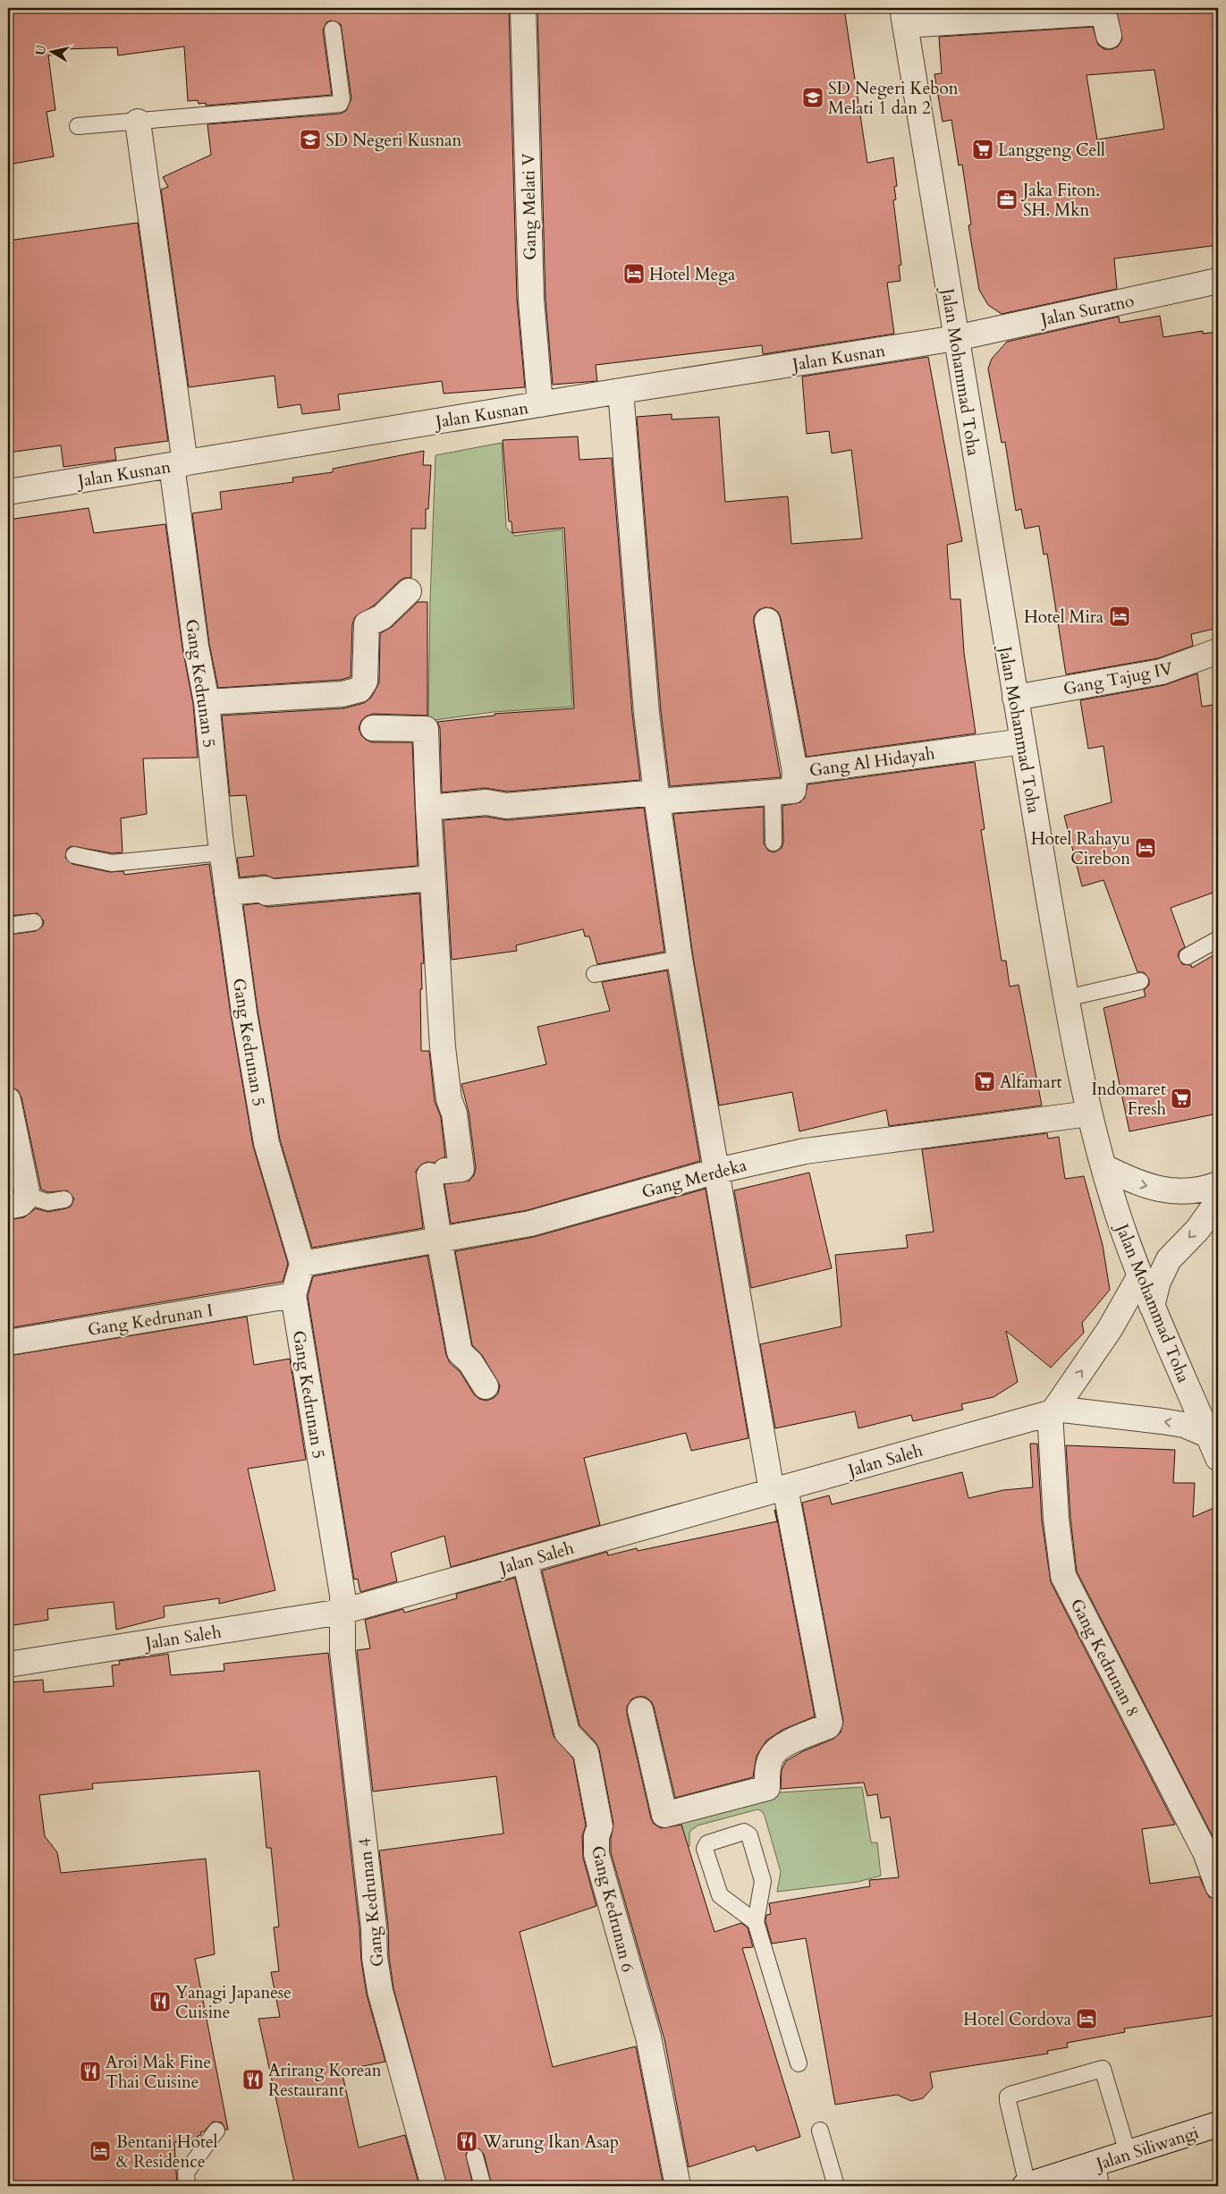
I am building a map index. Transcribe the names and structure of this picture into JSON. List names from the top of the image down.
{
  "streets": {
    "street": [
      "Gang Melati V",
      "Jalan Suratno",
      "Jalan Kusnan",
      "Jalan Mohammad Toha",
      "Gang Tajug IV",
      "Gang Kedrunan 5",
      "Gang Al Hidayah",
      "Gang Merdeka",
      "Gang Kedrunan I",
      "Jalan Saleh",
      "Gang Kedrunan 8",
      "Gang Kedrunan 4",
      "Gang Kedrunan 6",
      "Jalan Siliwangi"
    ]
  },
  "crossings": [
    ["Gang Melati V", "Jalan Kusnan"],
    ["Jalan Suratno", "Jalan Kusnan"],
    ["Jalan Suratno", "Jalan Mohammad Toha"],
    ["Jalan Kusnan", "Jalan Mohammad Toha"],
    ["Jalan Kusnan", "Gang Kedrunan 5"],
    ["Jalan Mohammad Toha", "Gang Tajug IV"],
    ["Jalan Mohammad Toha", "Gang Al Hidayah"],
    ["Jalan Mohammad Toha", "Gang Merdeka"],
    ["Jalan Mohammad Toha", "Jalan Saleh"],
    ["Gang Kedrunan 5", "Gang Merdeka"],
    ["Gang Kedrunan 5", "Gang Kedrunan I"],
    ["Gang Kedrunan 5", "Jalan Saleh"],
    ["Gang Kedrunan 5", "Gang Kedrunan 4"],
    ["Jalan Saleh", "Gang Kedrunan 8"],
    ["Jalan Saleh", "Gang Kedrunan 4"],
    ["Jalan Saleh", "Gang Kedrunan 6"]
  ],
  "places": {
    "school or university": ["SD Negeri Kebon Melati 1 dan 2", "SD Negeri Kusnan"],
    "supermarket": ["Langgeng Cell", "Alfamart", "Indomaret Fresh"],
    "office": ["Jaka Fiton. SH. Mkn"],
    "hotel": [
      "Hotel Mega",
      "Hotel Mira",
      "Hotel Rahayu Cirebon",
      "Hotel Cordova",
      "Bentani Hotel & Residence"
    ],
    "restaurant": [
      "Yanagi Japanese Cuisine",
      "Aroi Mak Fine Thai Cuisine",
      "Arirang Korean Restaurant",
      "Warung Ikan Asap"
    ]
  },
  "north": "left"
}
